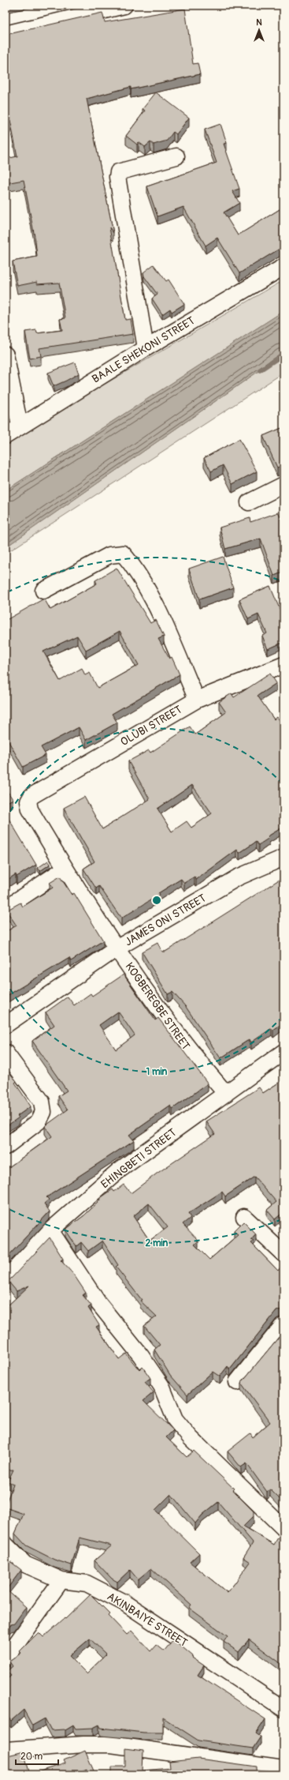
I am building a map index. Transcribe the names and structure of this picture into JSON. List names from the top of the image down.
{
  "streets": {
    "street": [
      "BAALE SHEKONI STREET",
      "OLUBI STREET",
      "JAMES ONI STREET",
      "KOGBEREGBE STREET",
      "EHINGBETI STREET",
      "AKINBAIYE STREET"
    ]
  },
  "crossings": [
    ["OLUBI STREET", "JAMES ONI STREET"],
    ["JAMES ONI STREET", "KOGBEREGBE STREET"],
    ["KOGBEREGBE STREET", "EHINGBETI STREET"]
  ],
  "scale_bar": "20 m",
  "north": "top",
  "rings": ["1 min", "2 min"]
}
